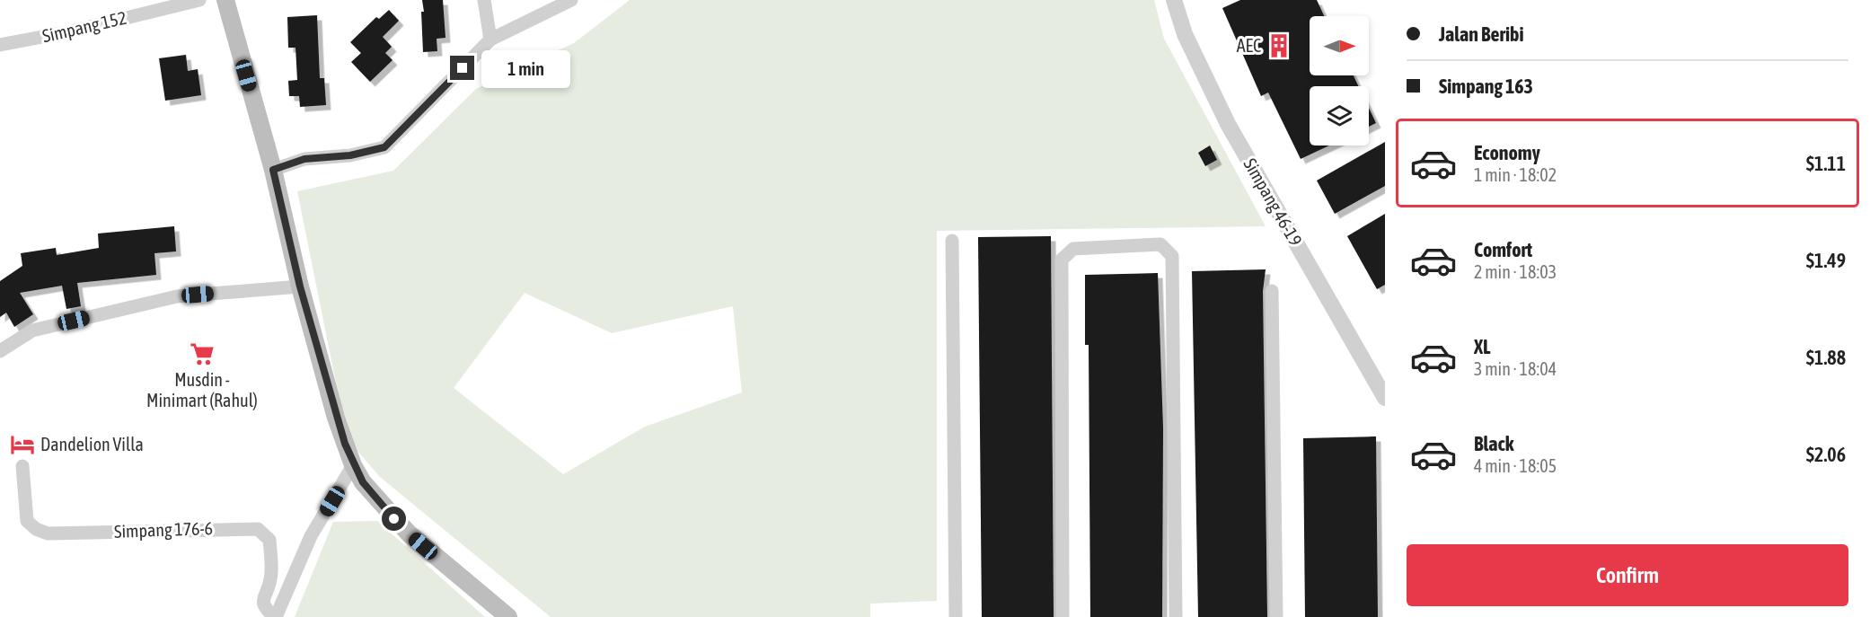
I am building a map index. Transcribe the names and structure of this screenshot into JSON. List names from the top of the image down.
{
  "streets": {
    "street": ["Simpang 152", "Simpang 46-19", "Simpang 176-6"]
  },
  "places": {
    "building": ["AEC"],
    "supermarket": ["Musdin - Minimart (Rahul)"],
    "hotel": ["Dandelion Villa"]
  },
  "north": "right",
  "page": {
    "banner": ["Jalan Beribi", "Simpang 163"],
    "bubble": "1 min",
    "list": [
      {
        "name": "Economy",
        "note": "1 min · 18:02",
        "value": "$1.11"
      },
      {
        "name": "Comfort",
        "note": "2 min · 18:03",
        "value": "$1.49"
      },
      {
        "name": "XL",
        "note": "3 min · 18:04",
        "value": "$1.88"
      },
      {
        "name": "Black",
        "note": "4 min · 18:05",
        "value": "$2.06"
      }
    ],
    "buttons": "Confirm"
  }
}
